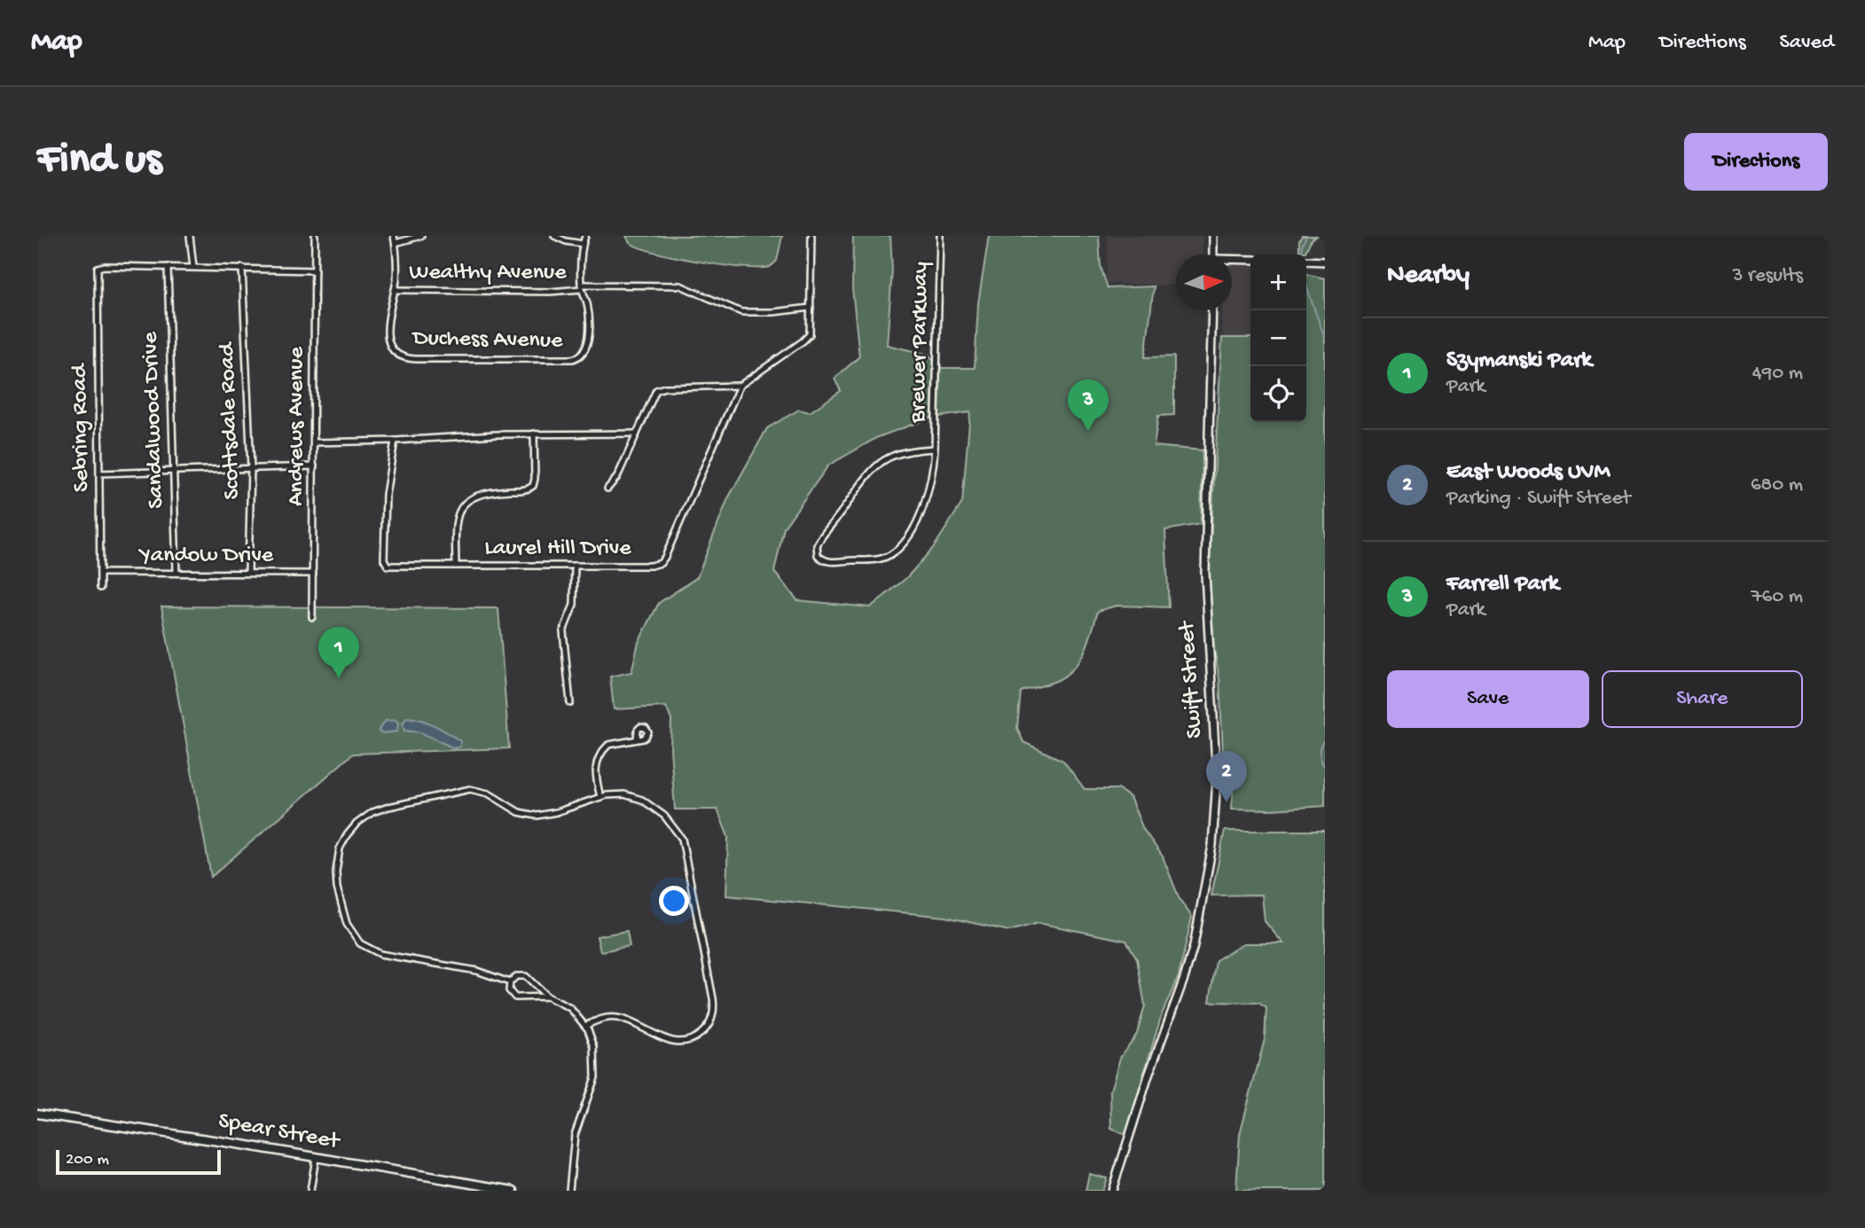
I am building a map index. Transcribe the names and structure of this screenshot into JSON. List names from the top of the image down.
{
  "streets": {
    "main road": ["Spear Street"],
    "street": [
      "Wealthy Avenue",
      "Duchess Avenue",
      "Brewer Parkway",
      "Sandalwood Drive",
      "Scottsdale Road",
      "Andrews Avenue",
      "Sebring Road",
      "Laurel Hill Drive",
      "Yandow Drive",
      "Swift Street"
    ]
  },
  "crossings": [
    ["Wealthy Avenue", "Duchess Avenue"],
    ["Sandalwood Drive", "Sebring Road"],
    ["Sandalwood Drive", "Yandow Drive"],
    ["Scottsdale Road", "Yandow Drive"],
    ["Andrews Avenue", "Yandow Drive"],
    ["Sebring Road", "Yandow Drive"]
  ],
  "scale_bar": "200 m",
  "north": "right",
  "page": {
    "header": "Map",
    "nav": ["Map", "Directions", "Saved"],
    "buttons": [
      "Directions",
      ["Save", "Share"]
    ],
    "title": "Find us",
    "heading": ["Nearby", "3 results"],
    "map_buttons": ["+", "−"],
    "list": [
      {
        "mark": "1",
        "name": "Szymanski Park",
        "note": "Park",
        "value": "490 m"
      },
      {
        "mark": "2",
        "name": "East Woods UVM",
        "note": "Parking · Swift Street",
        "value": "680 m"
      },
      {
        "mark": "3",
        "name": "Farrell Park",
        "note": "Park",
        "value": "760 m"
      }
    ],
    "pins": ["3", "1", "2"],
    "scale": "200 m"
  }
}
